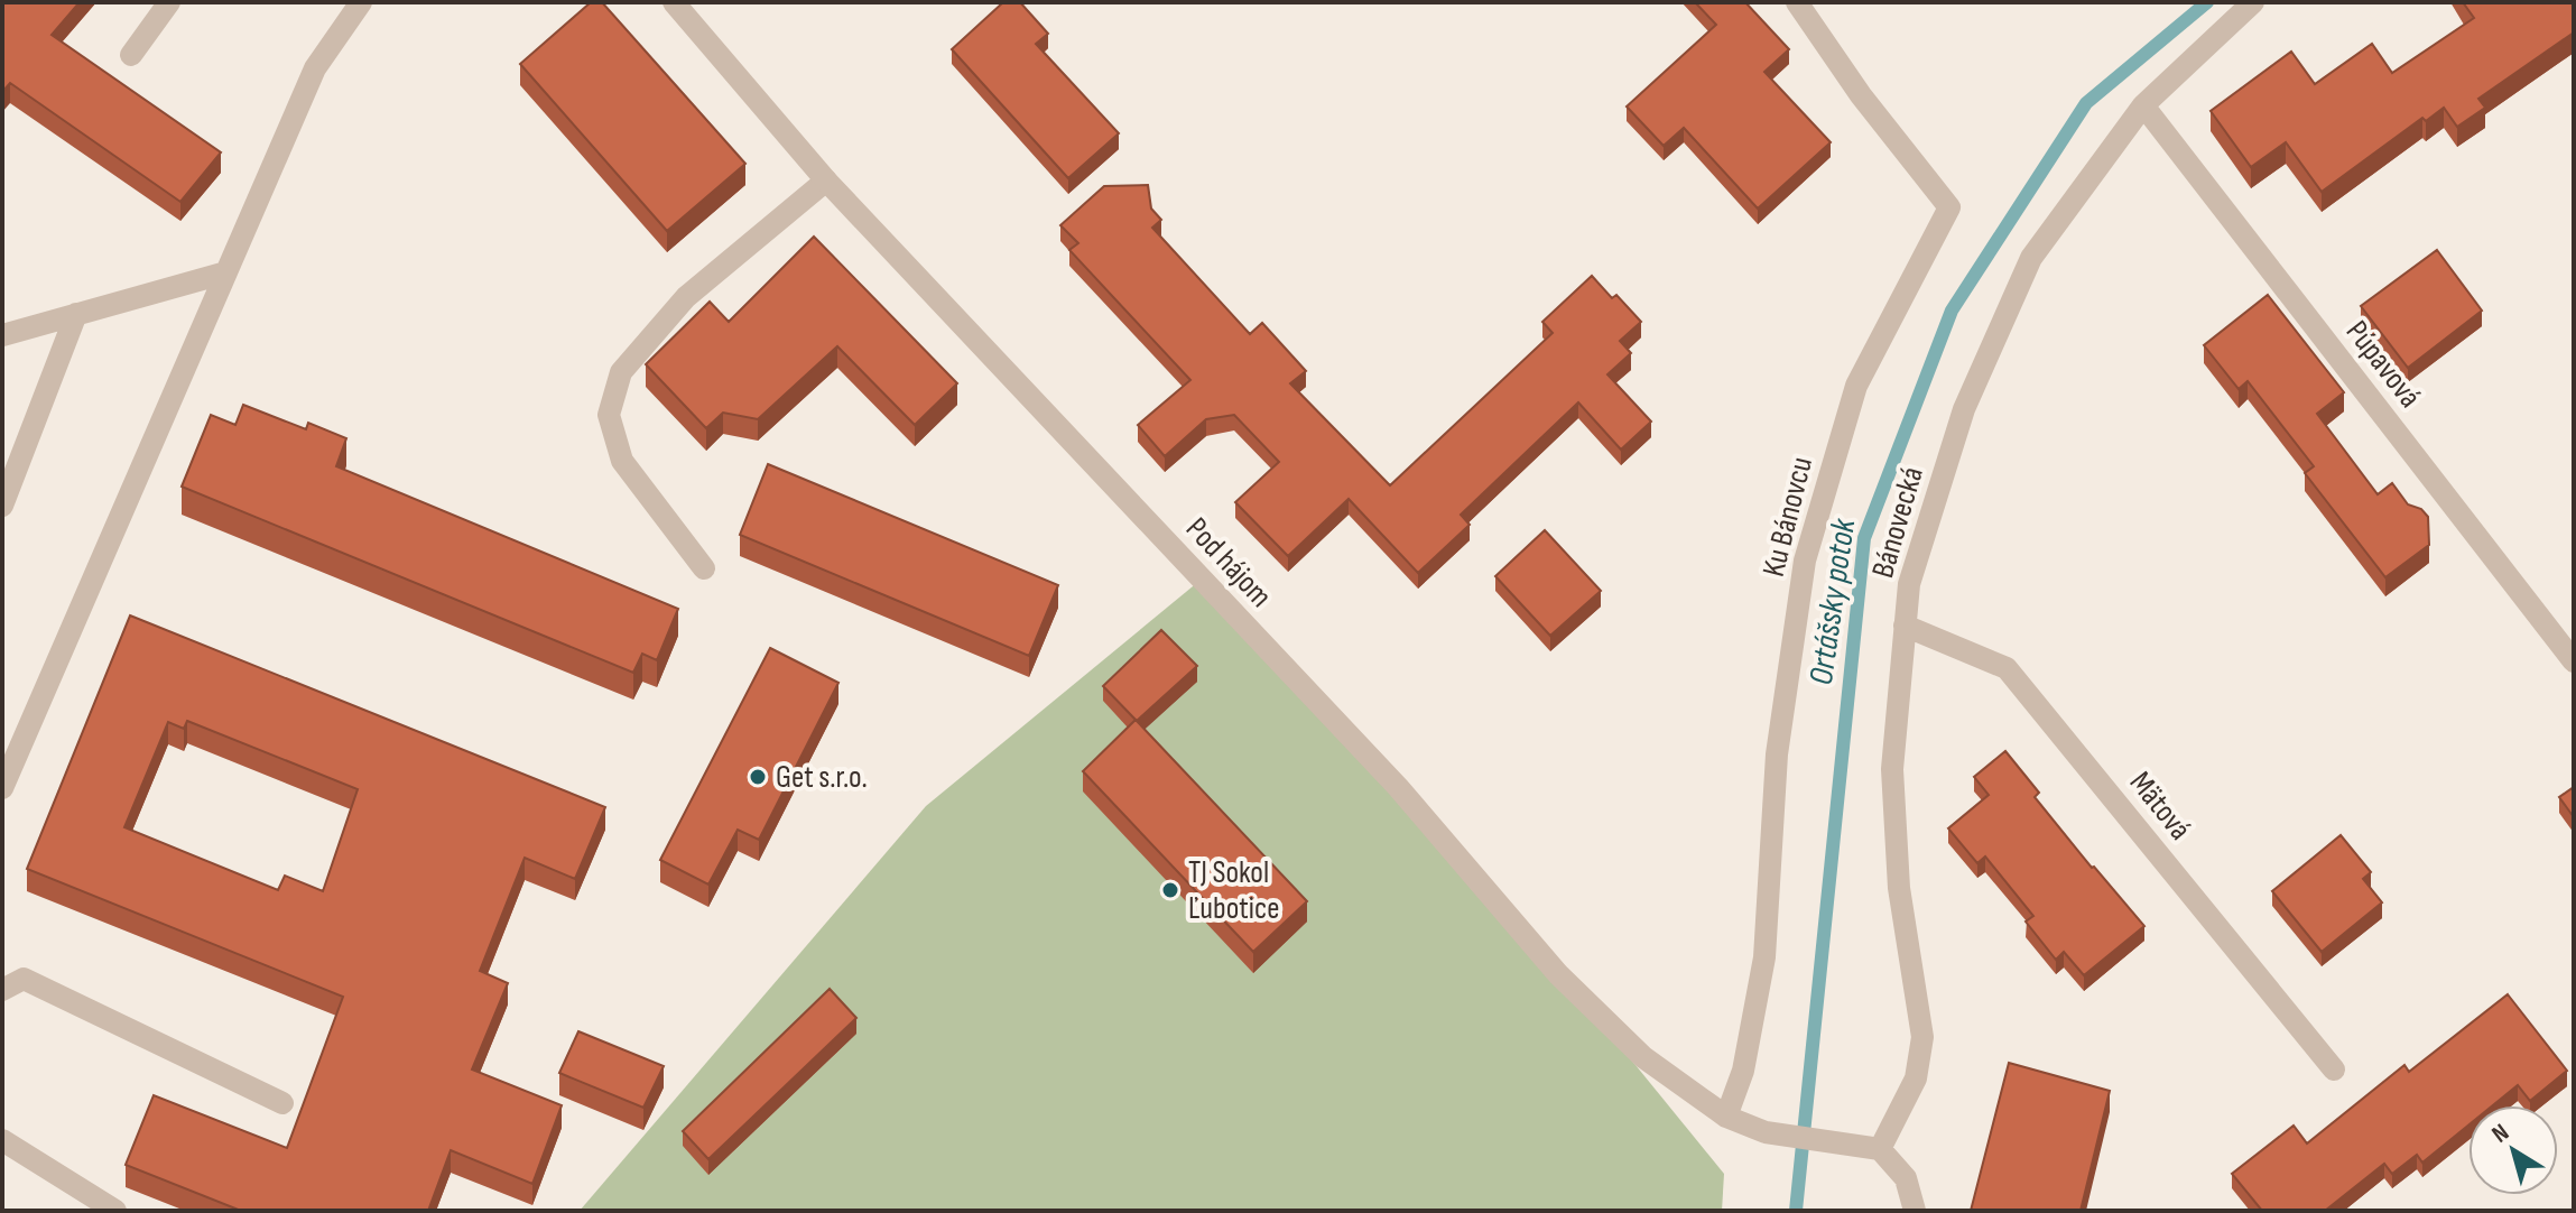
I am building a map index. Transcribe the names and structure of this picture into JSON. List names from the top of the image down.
{
  "streets": {
    "street": [
      "Púpavová",
      "Ku Bánovcu",
      "Bánovecká",
      "Pod hájom",
      "Mätová"
    ]
  },
  "crossings": [
    ["Púpavová", "Bánovecká"],
    ["Ku Bánovcu", "Pod hájom"],
    ["Bánovecká", "Pod hájom"],
    ["Bánovecká", "Mätová"]
  ],
  "water": ["Ortášsky potok"],
  "places": ["Get s.r.o.", "TJ Sokol Ľubotice"],
  "north": "top left"
}
